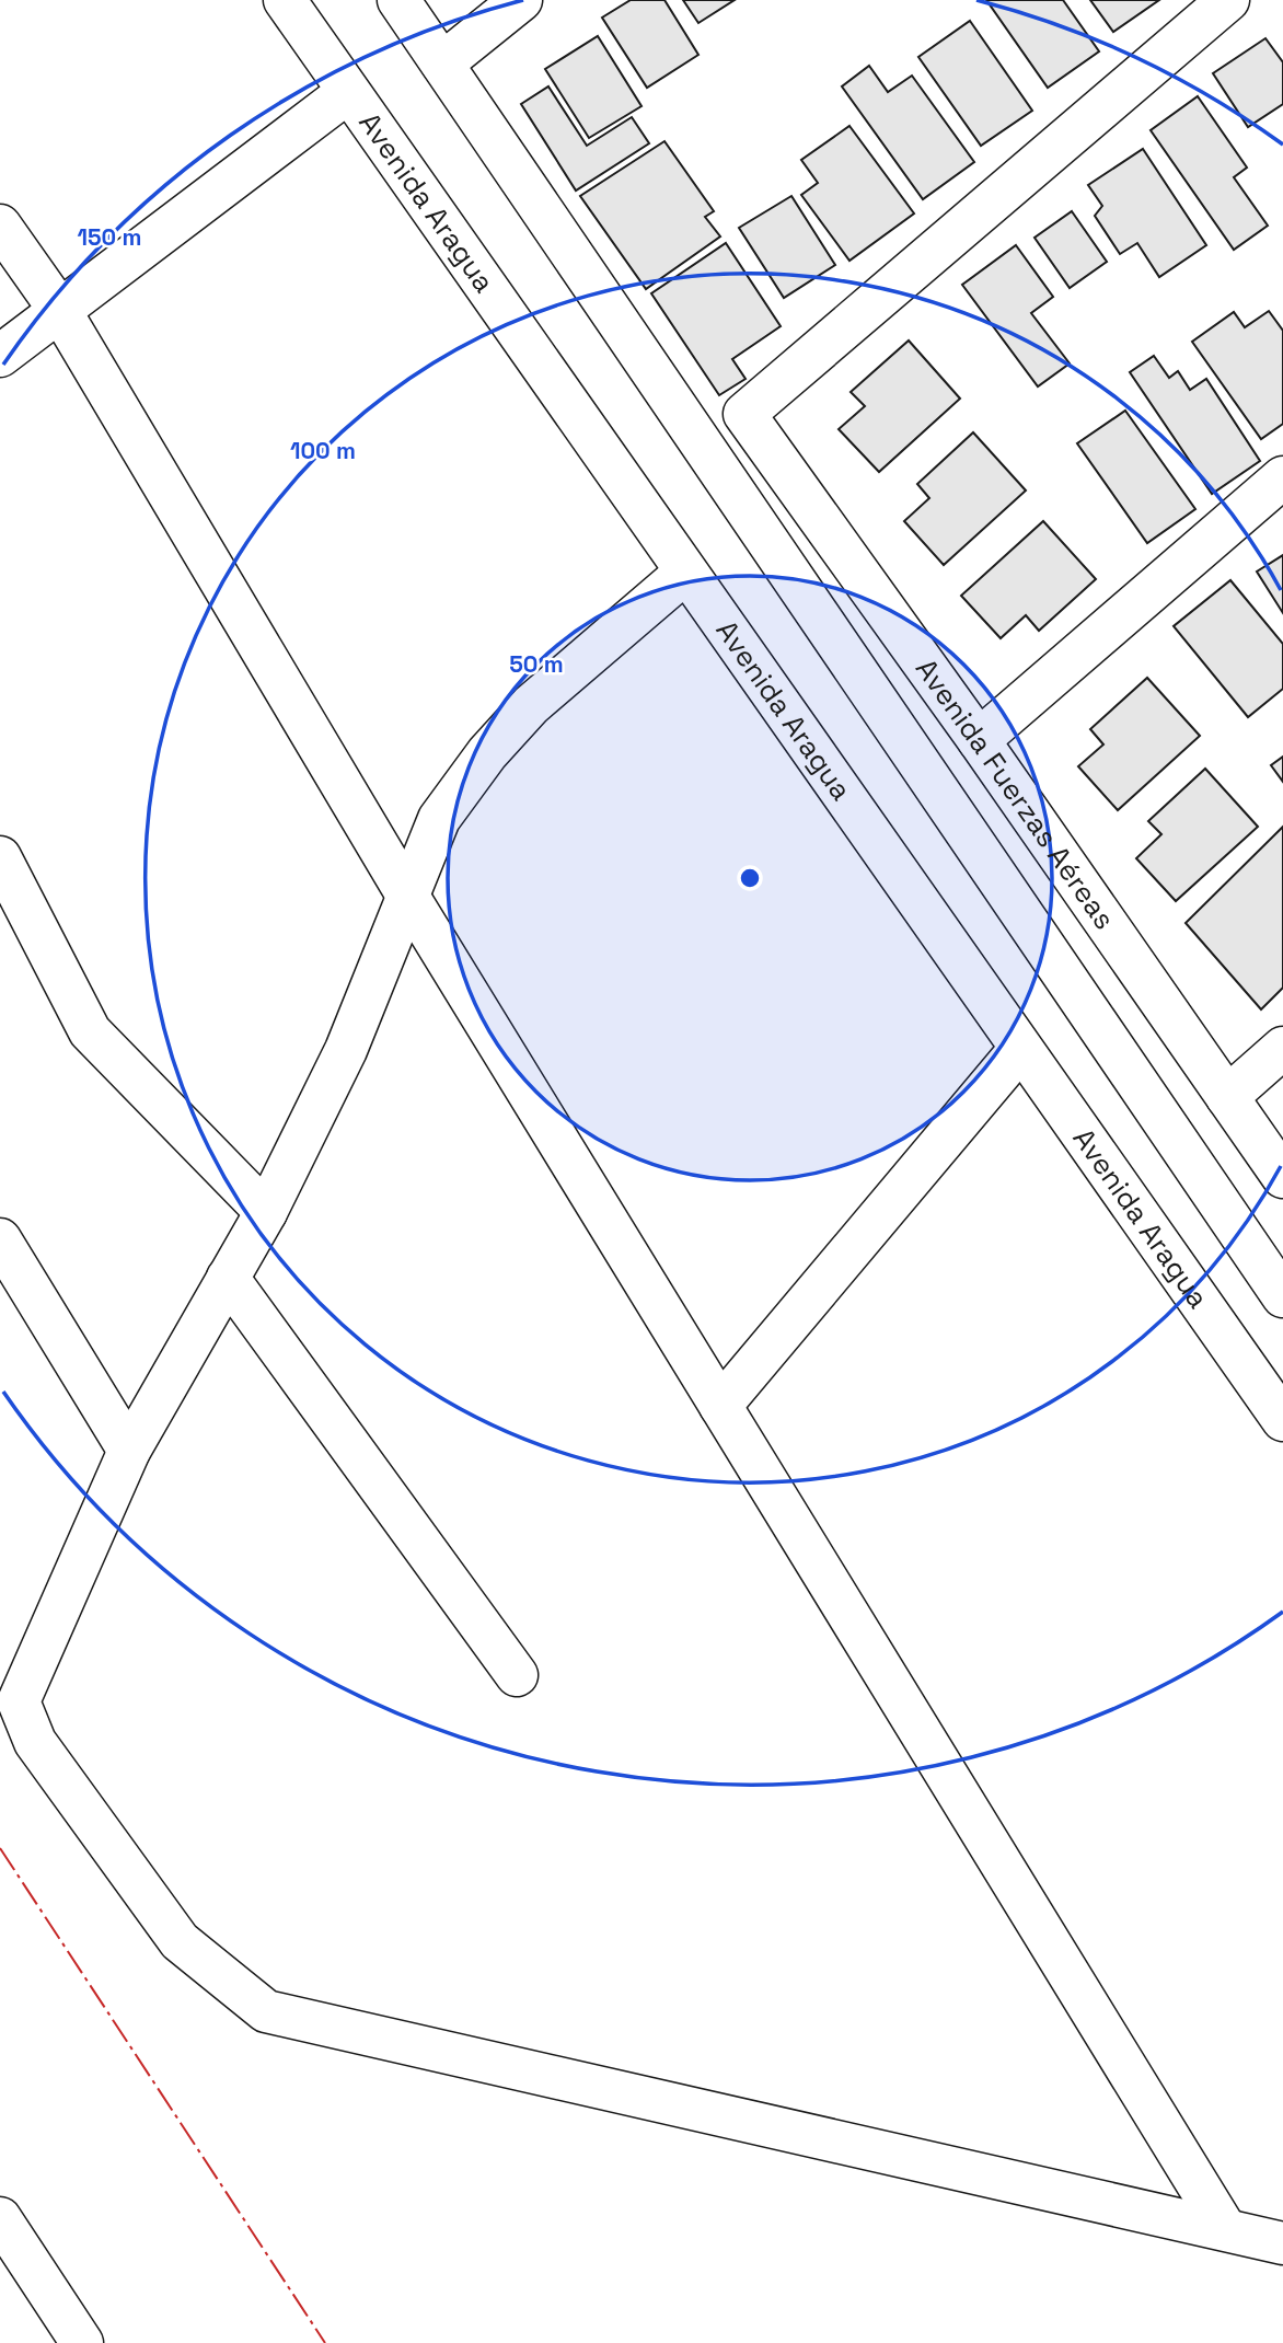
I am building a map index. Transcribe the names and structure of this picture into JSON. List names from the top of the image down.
{
  "streets": {
    "main road": ["Avenida Aragua", "Avenida Fuerzas Aéreas"]
  },
  "rings": ["150 m", "100 m", "50 m"]
}
